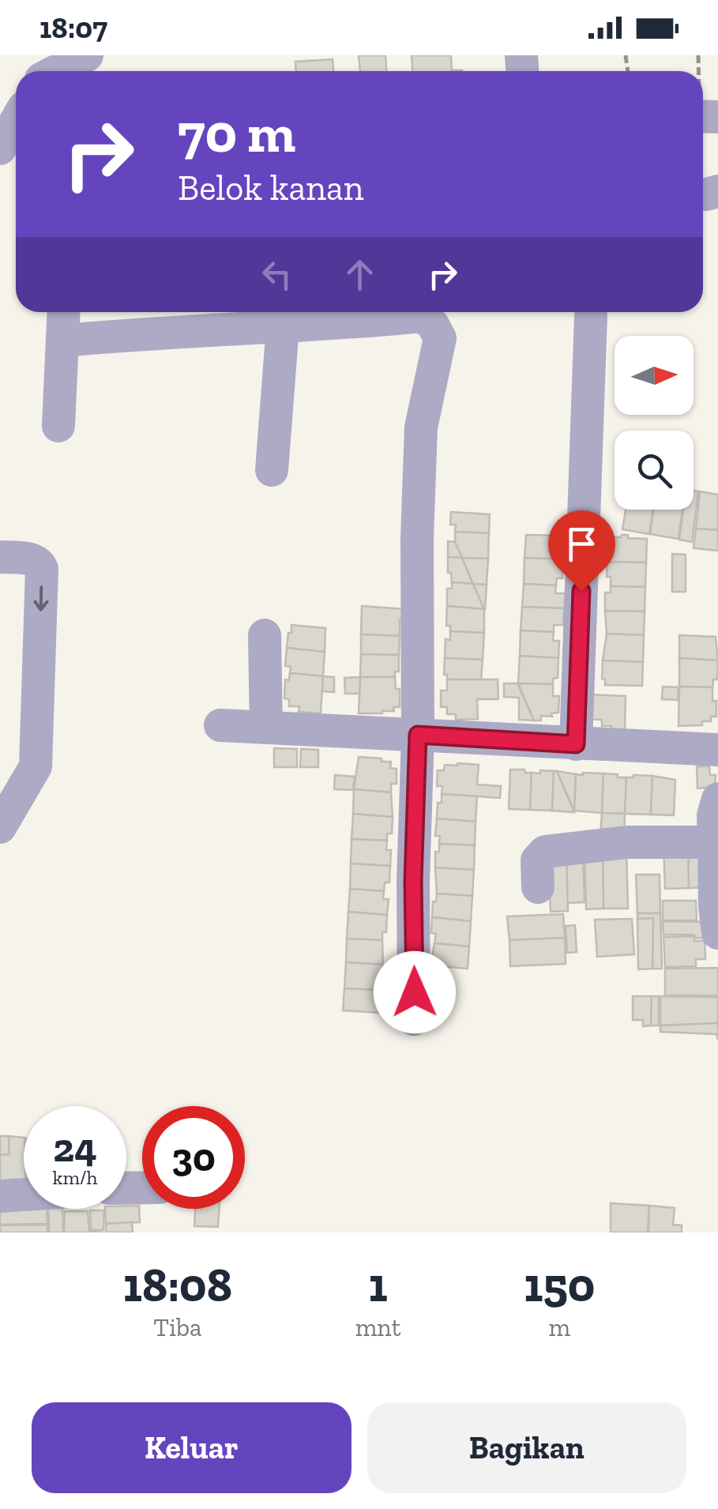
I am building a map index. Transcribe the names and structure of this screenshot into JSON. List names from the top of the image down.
{
  "north": "right",
  "page": {
    "status": "18:07",
    "turn": ["70 m", "Belok kanan"],
    "speed": "24 km/h",
    "limit": "30",
    "eta": [
      "18:08",
      "Tiba",
      "1",
      "mnt",
      "150",
      "m"
    ],
    "buttons": ["Keluar", "Bagikan"]
  }
}
